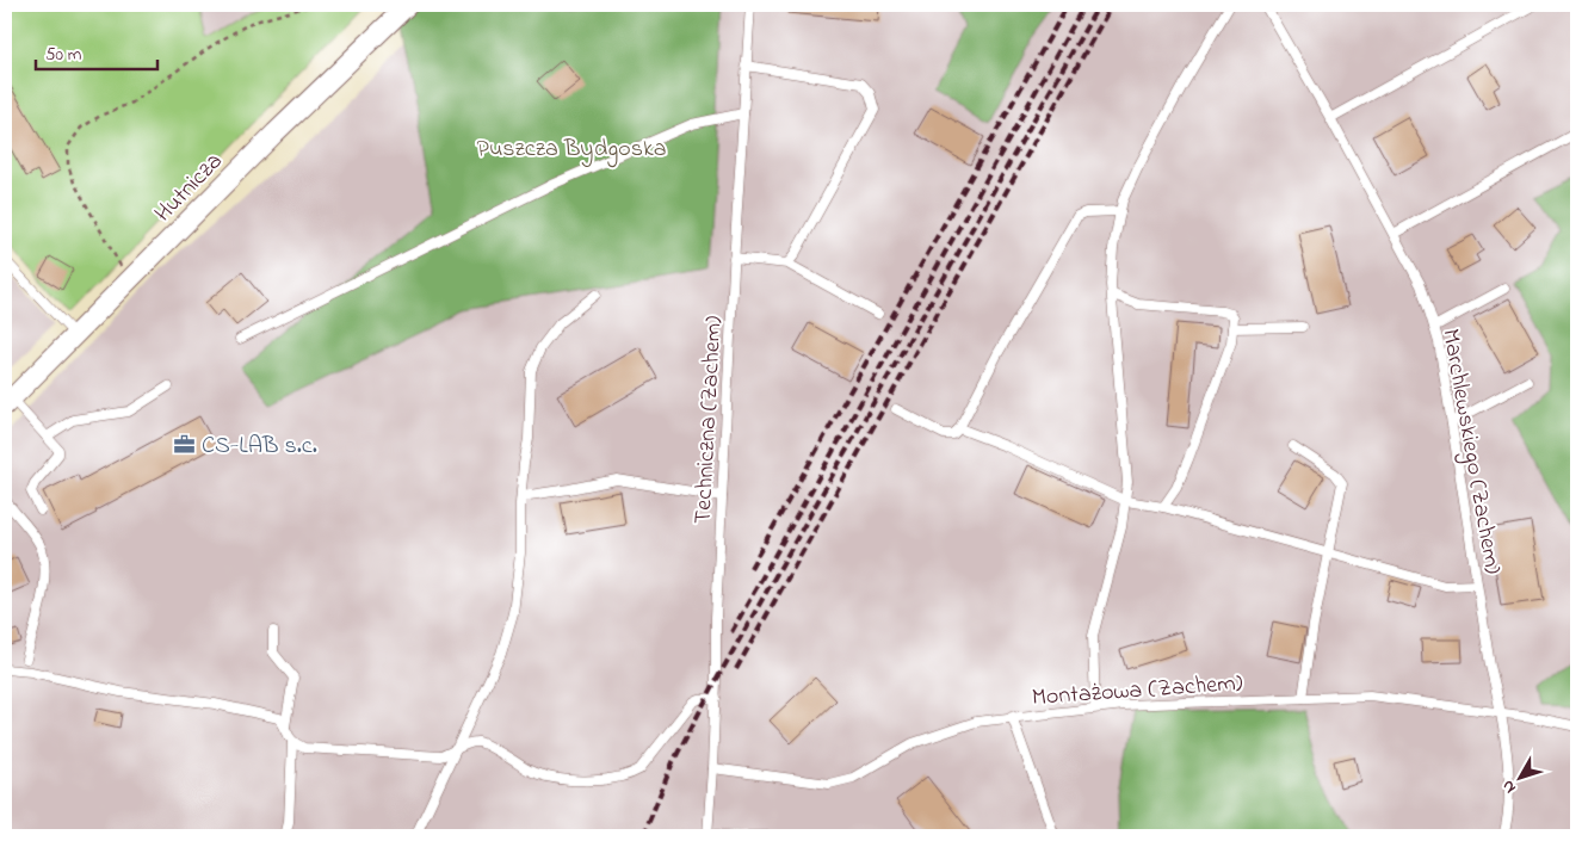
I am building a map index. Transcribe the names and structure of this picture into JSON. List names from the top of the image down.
{
  "streets": {
    "street": ["Hutnicza"],
    "lane": ["Techniczna (Zachem)", "Marchlewskiego (Zachem)", "Montażowa (Zachem)"]
  },
  "crossings": [
    ["Techniczna (Zachem)", "Montażowa (Zachem)"],
    ["Marchlewskiego (Zachem)", "Montażowa (Zachem)"]
  ],
  "parks": ["Puszcza Bydgoska"],
  "places": {
    "office": ["CS-LAB s.c."]
  },
  "scale_bar": "50 m",
  "north": "bottom left"
}
